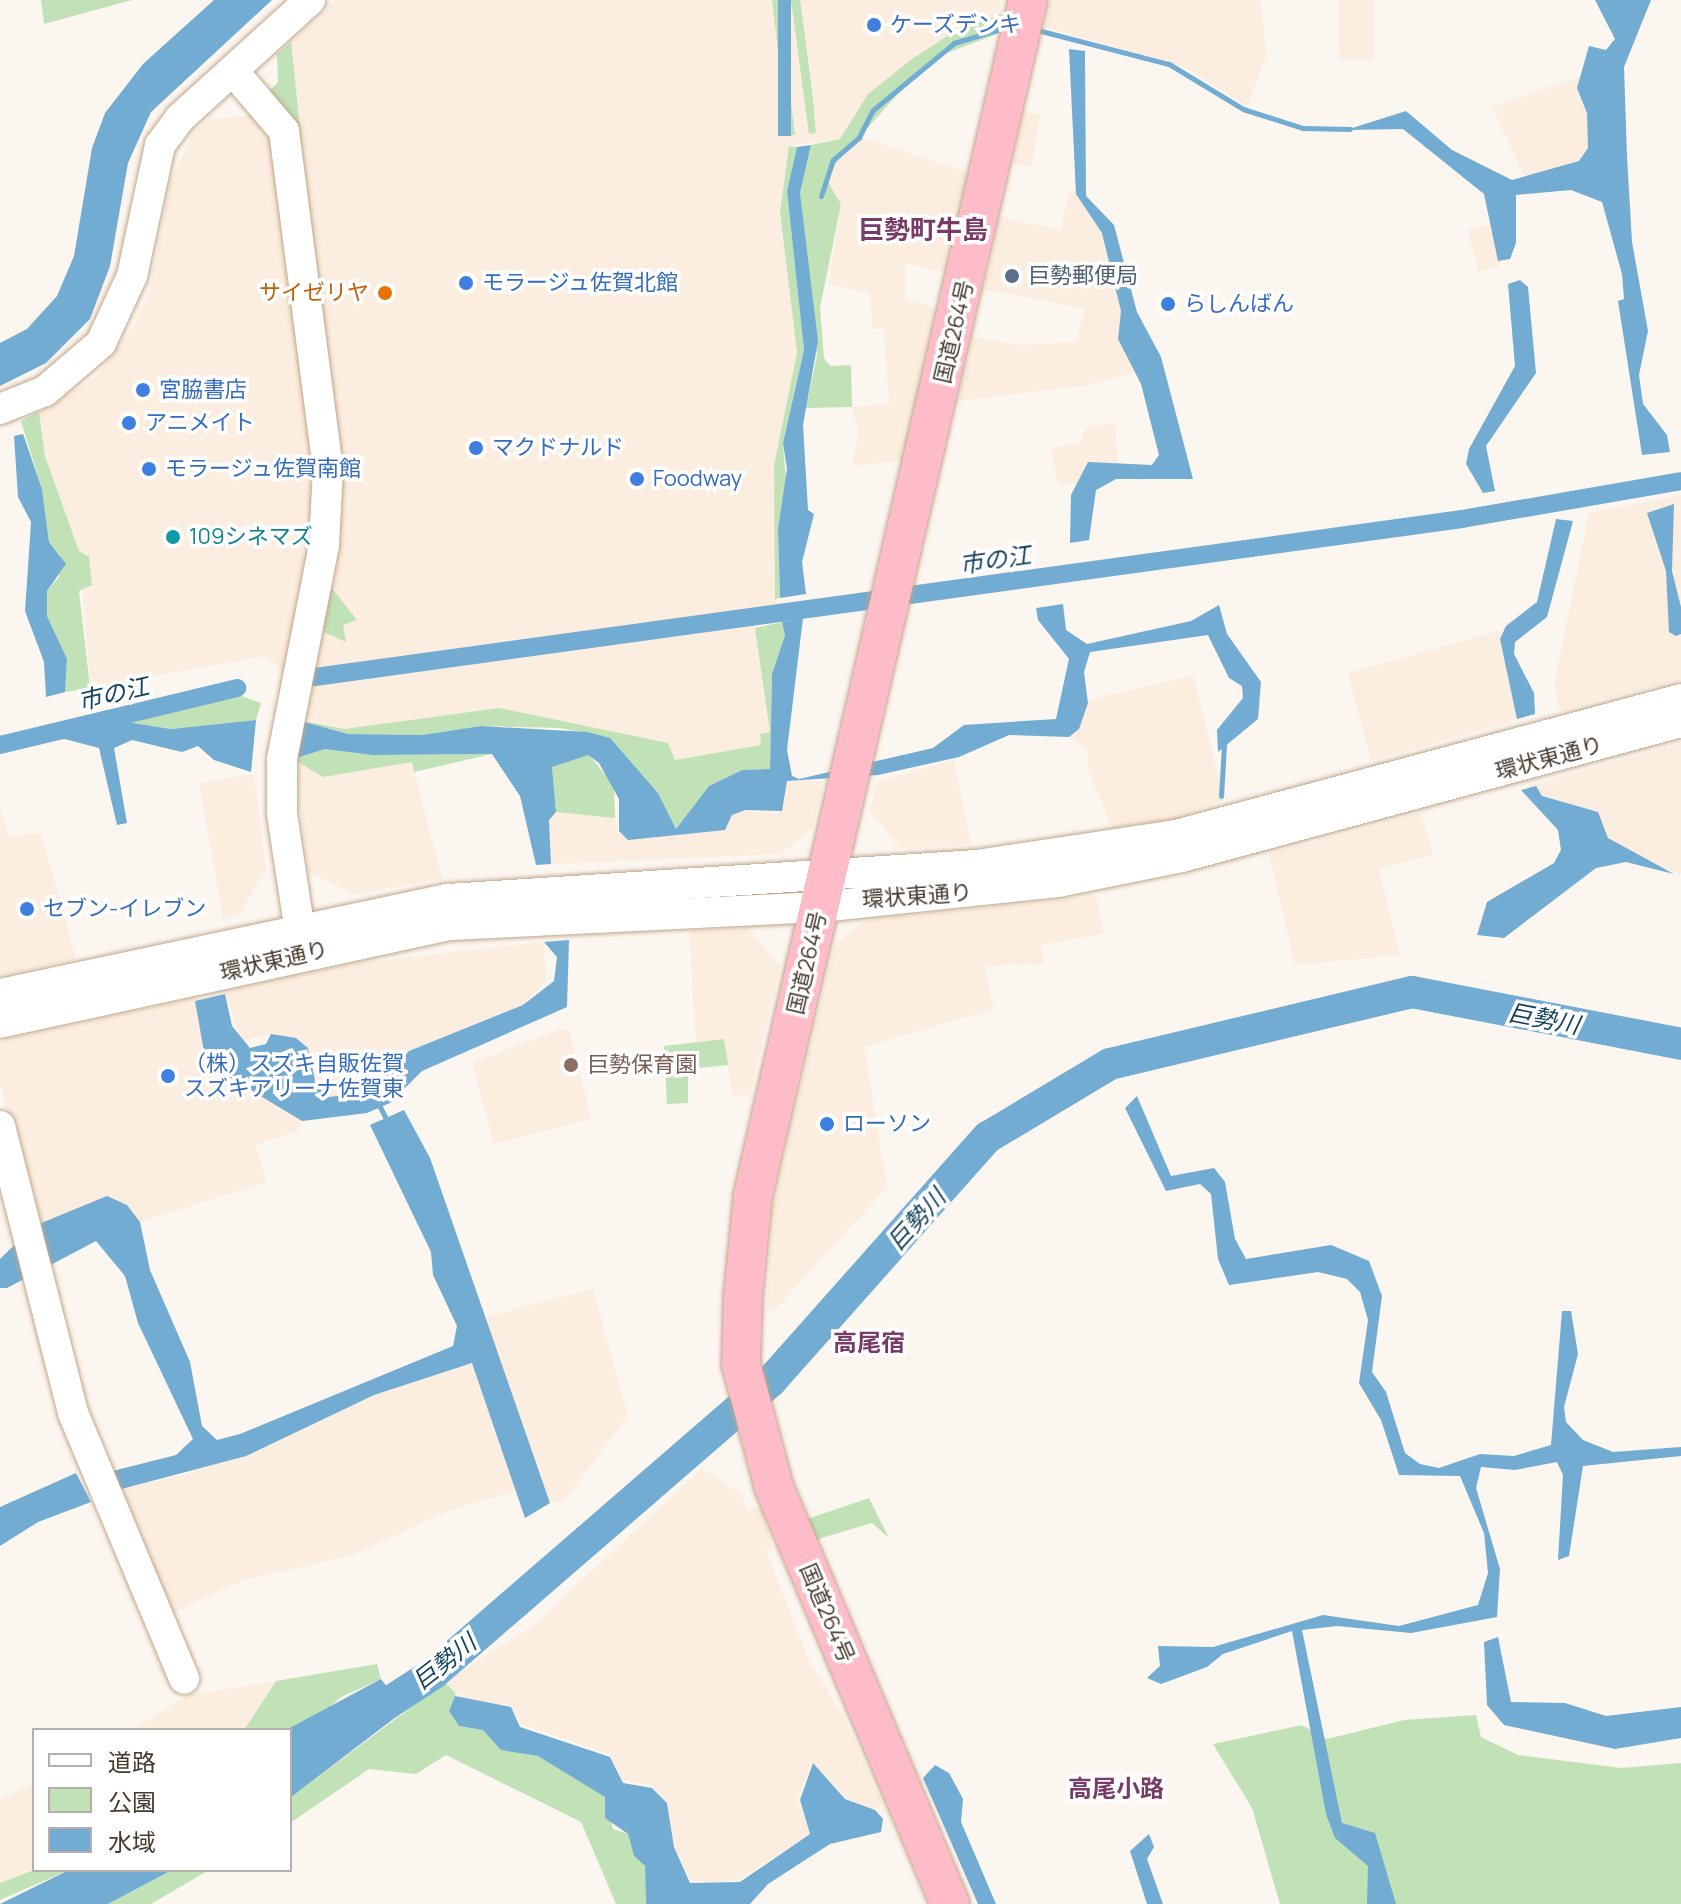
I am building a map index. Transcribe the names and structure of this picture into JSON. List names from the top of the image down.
{
  "streets": {
    "highway": ["国道264号"],
    "main road": ["環状東通り"]
  },
  "crossings": [
    ["国道264号", "環状東通り"]
  ],
  "districts": ["巨勢町牛島", "高尾宿", "高尾小路"],
  "water": ["市の江", "巨勢川"],
  "places": [
    "ケーズデンキ",
    "巨勢郵便局",
    "モラージュ佐賀北館",
    "サイゼリヤ",
    "らしんばん",
    "宮脇書店",
    "アニメイト",
    "マクドナルド",
    "モラージュ佐賀南館",
    "Foodway",
    "109シネマズ",
    "セブン-イレブン",
    "巨勢保育園",
    "（株）スズキ自販佐賀 スズキアリーナ佐賀東",
    "ローソン"
  ],
  "legend": ["道路", "公園", "水域"]
}
